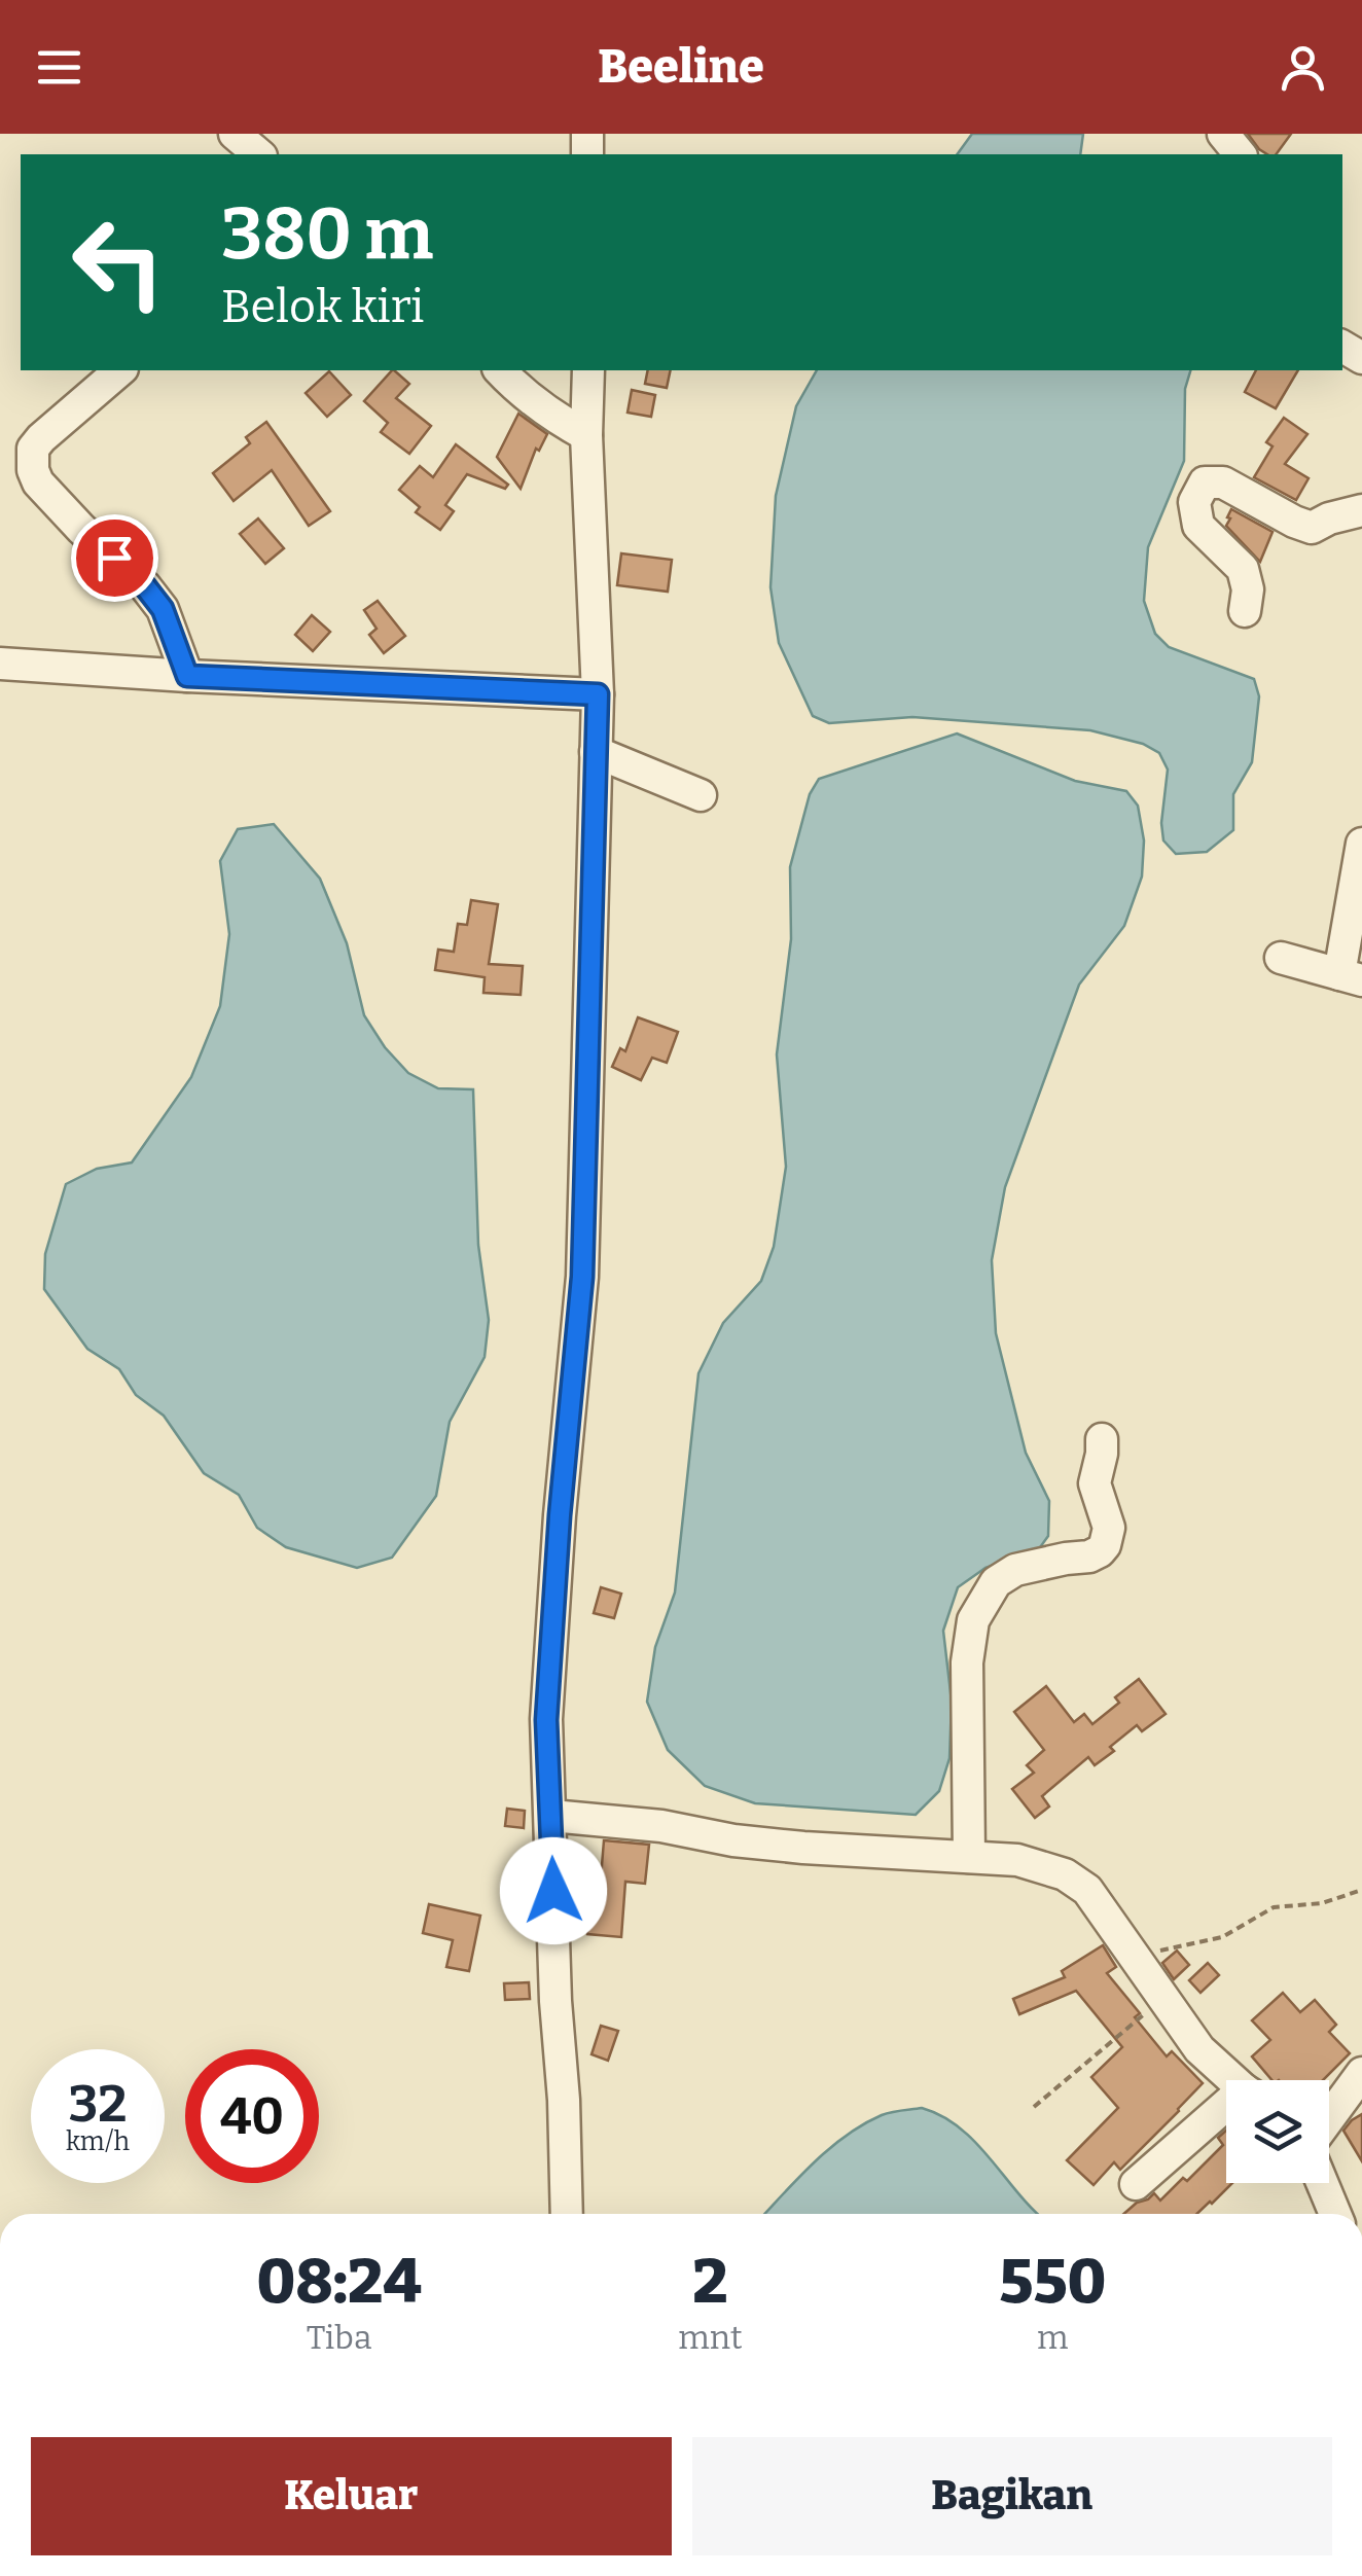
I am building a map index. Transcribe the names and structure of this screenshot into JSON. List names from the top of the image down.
{
  "page": {
    "header": "Beeline",
    "turn": ["380 m", "Belok kiri"],
    "speed": "32 km/h",
    "limit": "40",
    "eta": [
      "08:24",
      "Tiba",
      "2",
      "mnt",
      "550",
      "m"
    ],
    "buttons": ["Keluar", "Bagikan"]
  }
}
